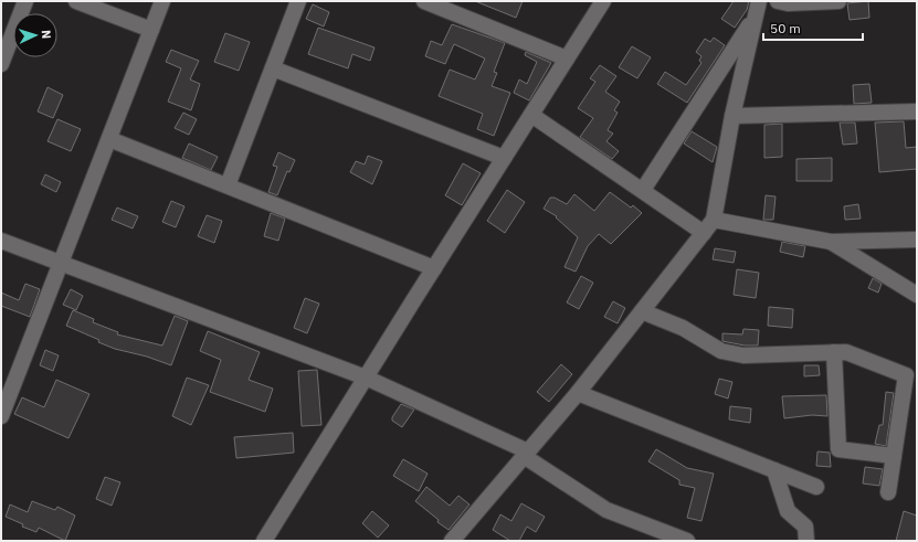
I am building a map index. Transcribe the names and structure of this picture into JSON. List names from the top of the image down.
{
  "scale_bar": "50 m",
  "north": "right"
}
